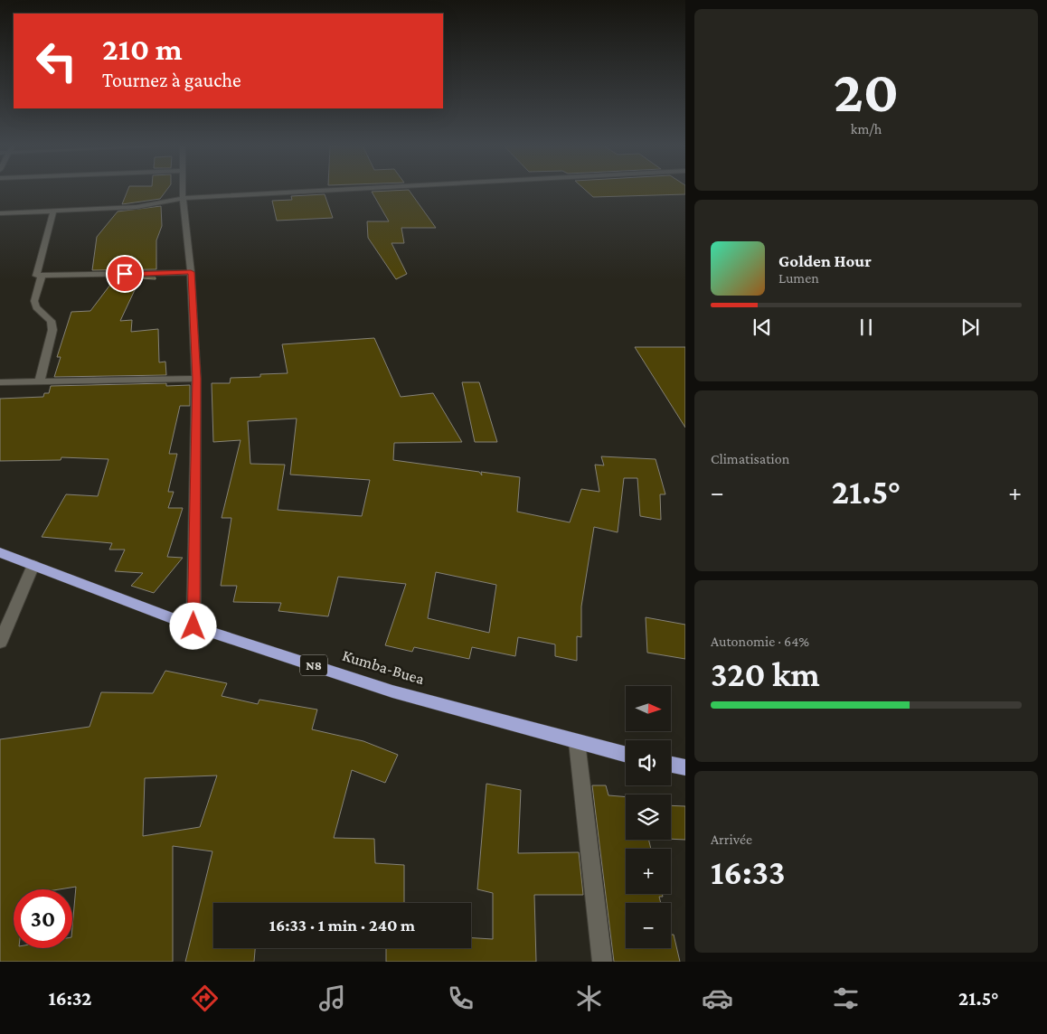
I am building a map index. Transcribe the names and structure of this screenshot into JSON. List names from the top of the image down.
{
  "streets": {
    "highway": ["N8", "Kumba-Buea"]
  },
  "north": "right",
  "page": {
    "tile": [
      ["20", "km/h"],
      "Climatisation",
      ["Autonomie · 64%", "320 km"],
      ["Arrivée", "16:33"]
    ],
    "turn": ["210 m", "Tournez à gauche"],
    "song": ["Golden Hour", "Lumen"],
    "heat": ["−", "21.5°", "+"],
    "map_buttons": ["+", "−"],
    "limit": "30",
    "trip": "16:33 · 1 min · 240 m",
    "tabs": ["16:32", "21.5°"]
  }
}
